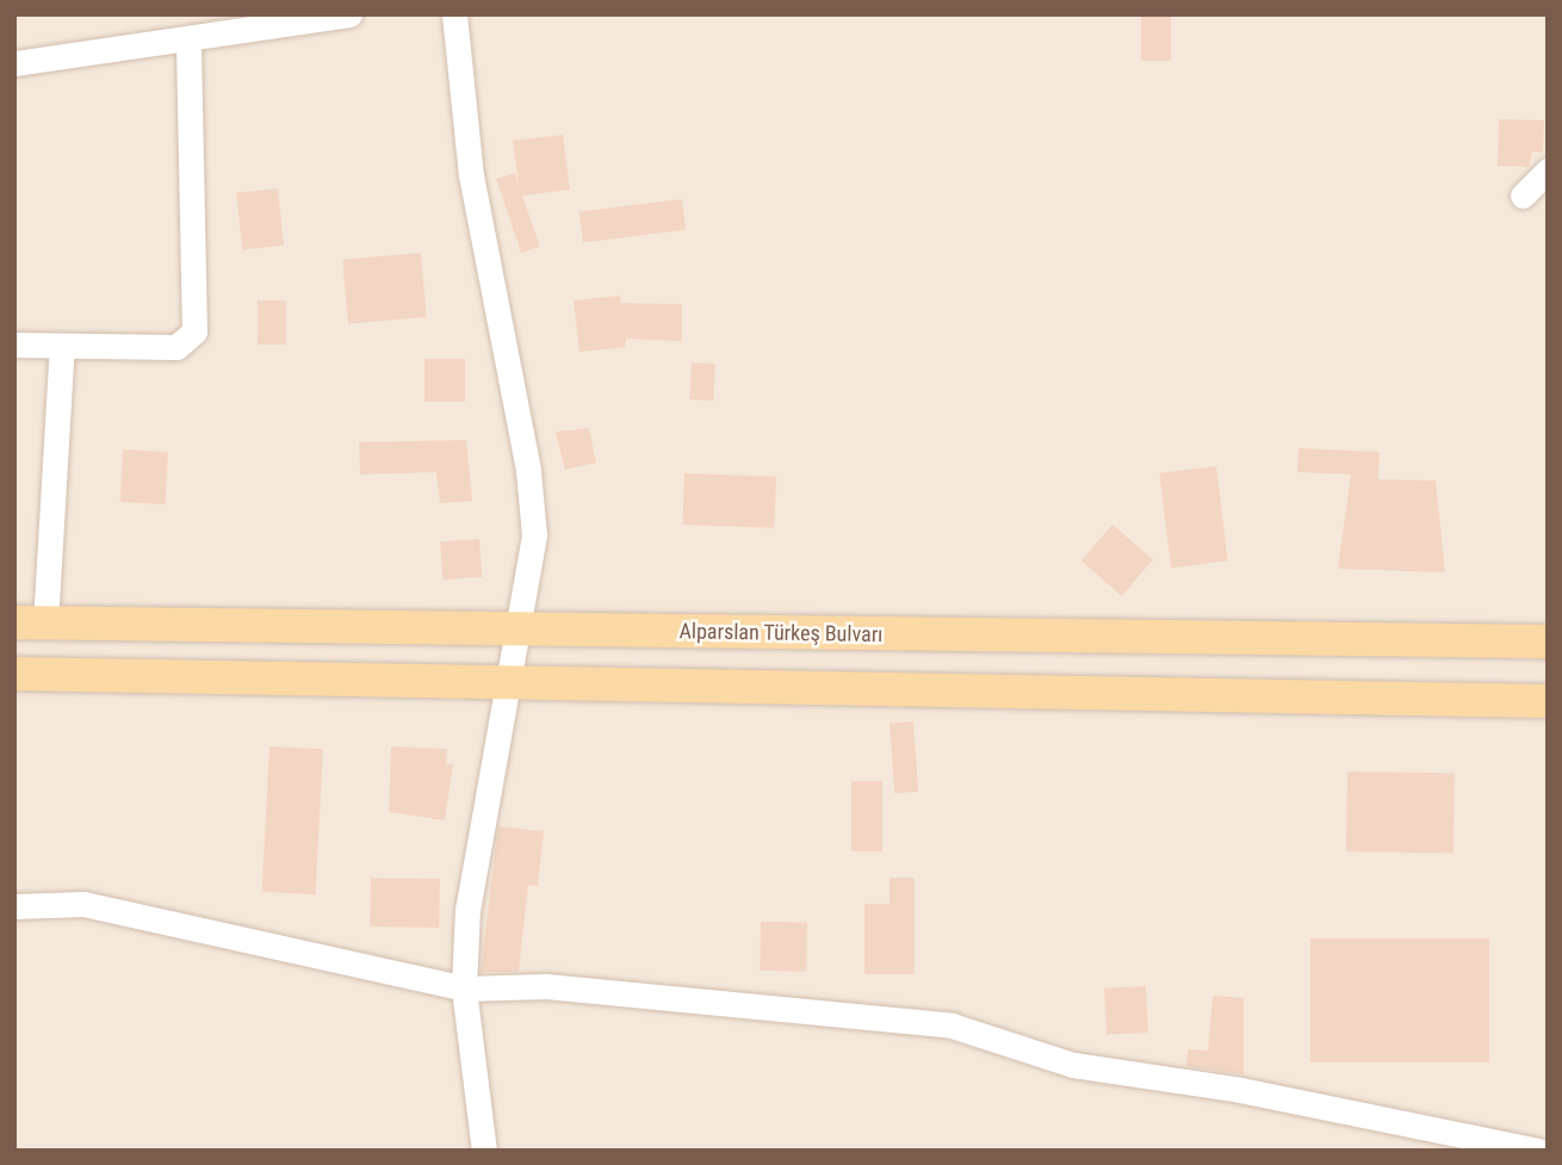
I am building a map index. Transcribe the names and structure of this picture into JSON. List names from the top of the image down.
{
  "streets": {
    "main road": ["Alparslan Türkeş Bulvarı"]
  }
}
